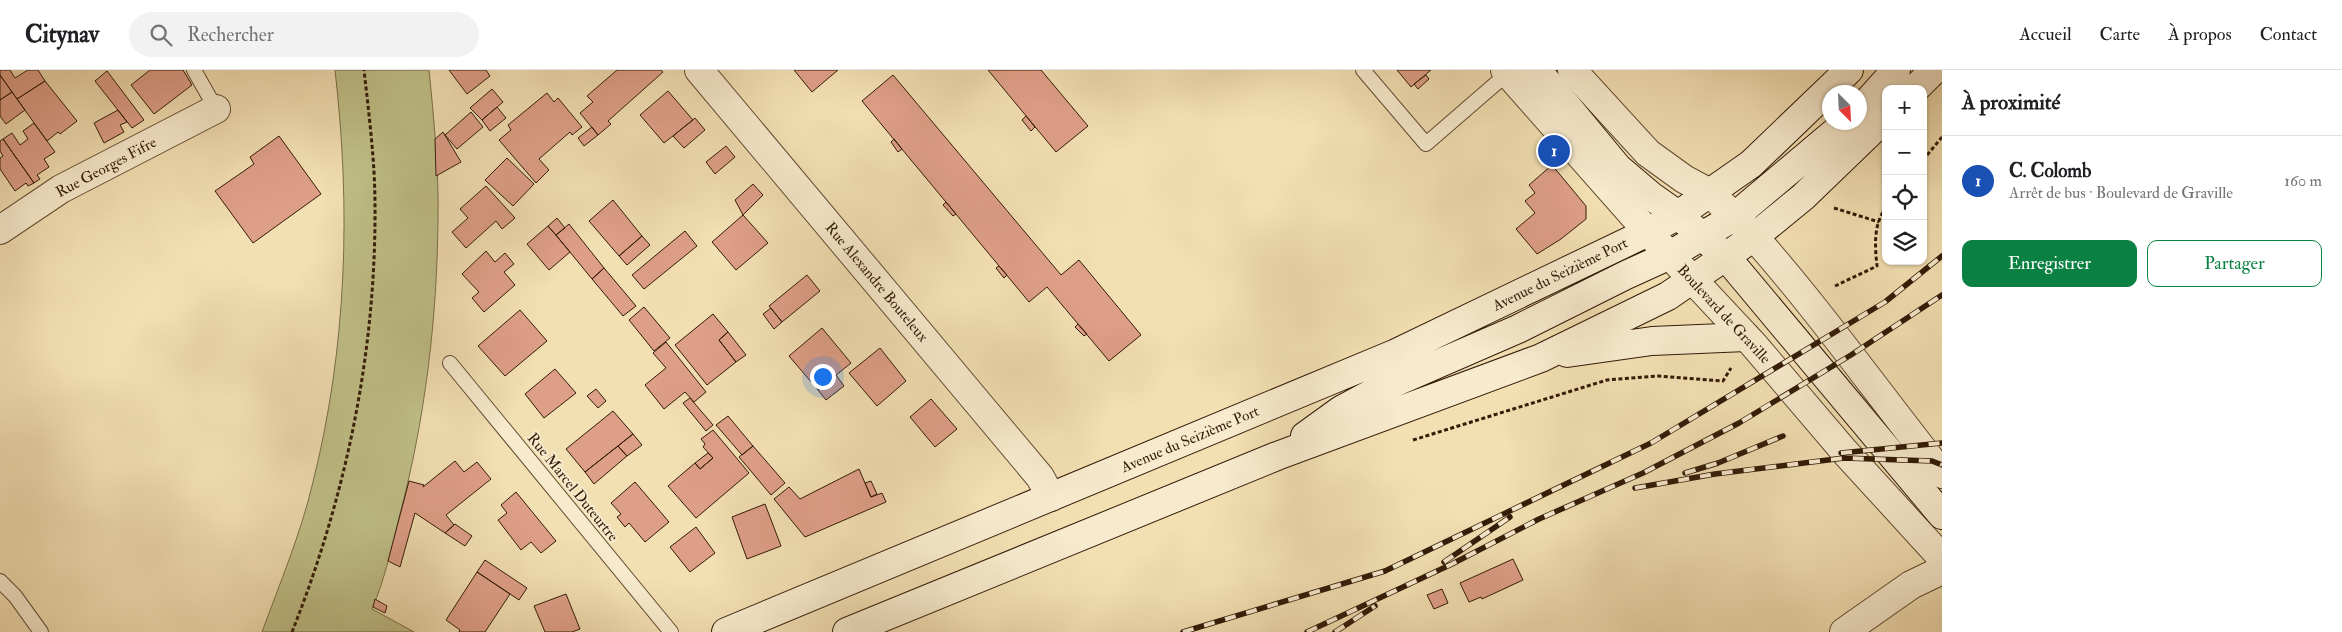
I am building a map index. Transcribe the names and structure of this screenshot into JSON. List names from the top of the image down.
{
  "streets": {
    "main road": [
      "Rue Georges Fifre",
      "Avenue du Seizième Port",
      "Rue Alexandre Bouteleux",
      "Boulevard de Graville"
    ],
    "lane": ["Rue Marcel Duteurtre"]
  },
  "crossings": [
    ["Avenue du Seizième Port", "Rue Alexandre Bouteleux"],
    ["Avenue du Seizième Port", "Boulevard de Graville"]
  ],
  "north": "bottom right",
  "page": {
    "header": "Citynav",
    "search": "Rechercher",
    "nav": [
      "Accueil",
      "Carte",
      "À propos",
      "Contact"
    ],
    "heading": "À proximité",
    "map_buttons": ["+", "−"],
    "pins": "1",
    "list": [
      {
        "mark": "1",
        "name": "C. Colomb",
        "note": "Arrêt de bus · Boulevard de Graville",
        "value": "160 m"
      }
    ],
    "buttons": ["Enregistrer", "Partager"]
  }
}
